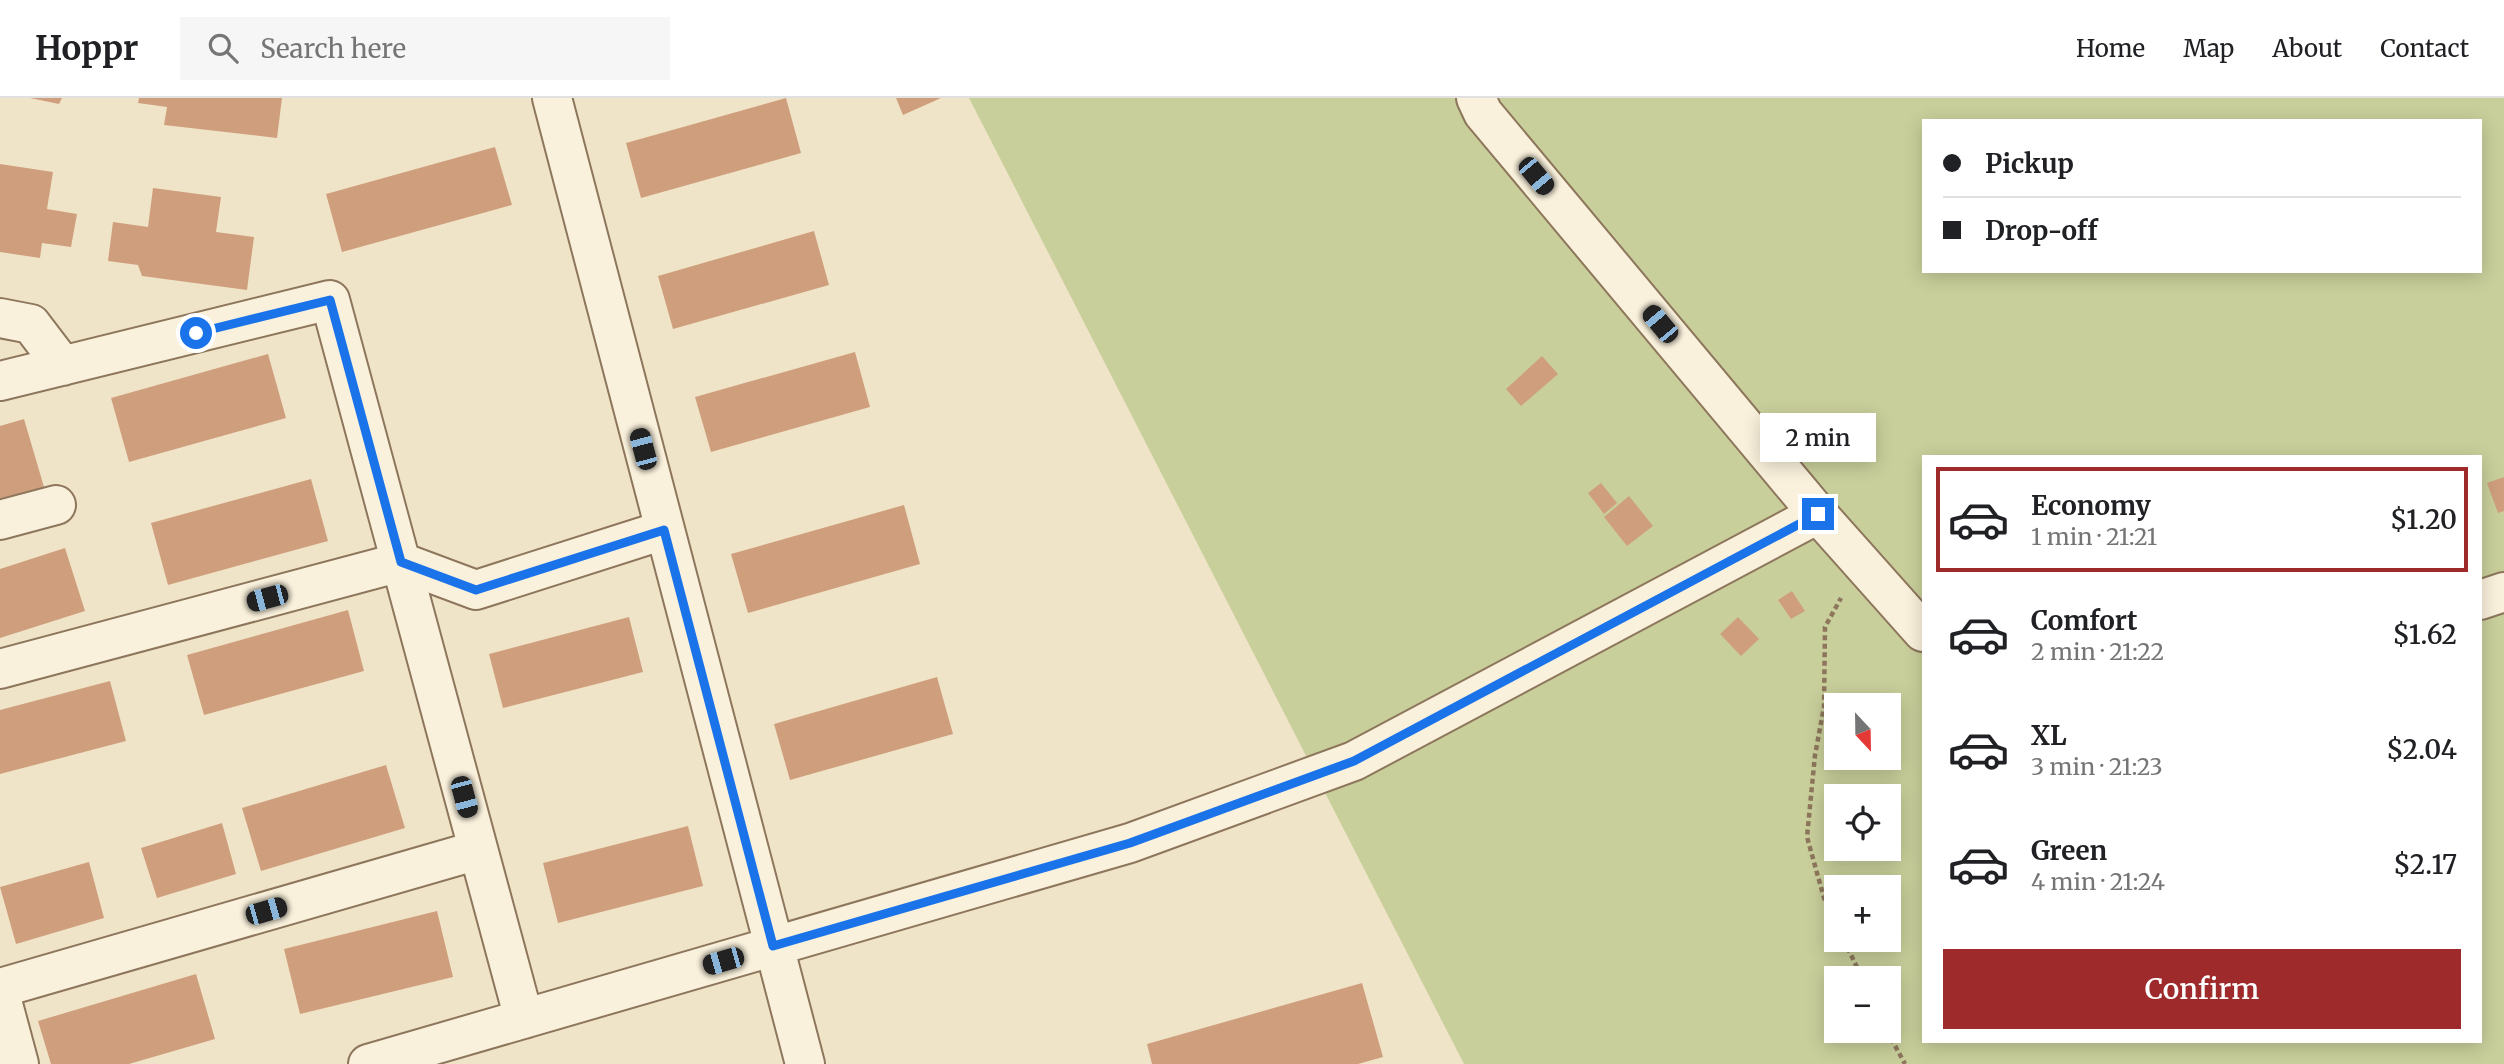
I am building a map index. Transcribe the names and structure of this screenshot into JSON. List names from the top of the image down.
{
  "north": "bottom",
  "page": {
    "header": "Hoppr",
    "search": "Search here",
    "nav": [
      "Home",
      "Map",
      "About",
      "Contact"
    ],
    "banner": ["Pickup", "Drop-off"],
    "bubble": "2 min",
    "list": [
      {
        "name": "Economy",
        "note": "1 min · 21:21",
        "value": "$1.20"
      },
      {
        "name": "Comfort",
        "note": "2 min · 21:22",
        "value": "$1.62"
      },
      {
        "name": "XL",
        "note": "3 min · 21:23",
        "value": "$2.04"
      },
      {
        "name": "Green",
        "note": "4 min · 21:24",
        "value": "$2.17"
      }
    ],
    "map_buttons": ["+", "−"],
    "buttons": "Confirm"
  }
}
